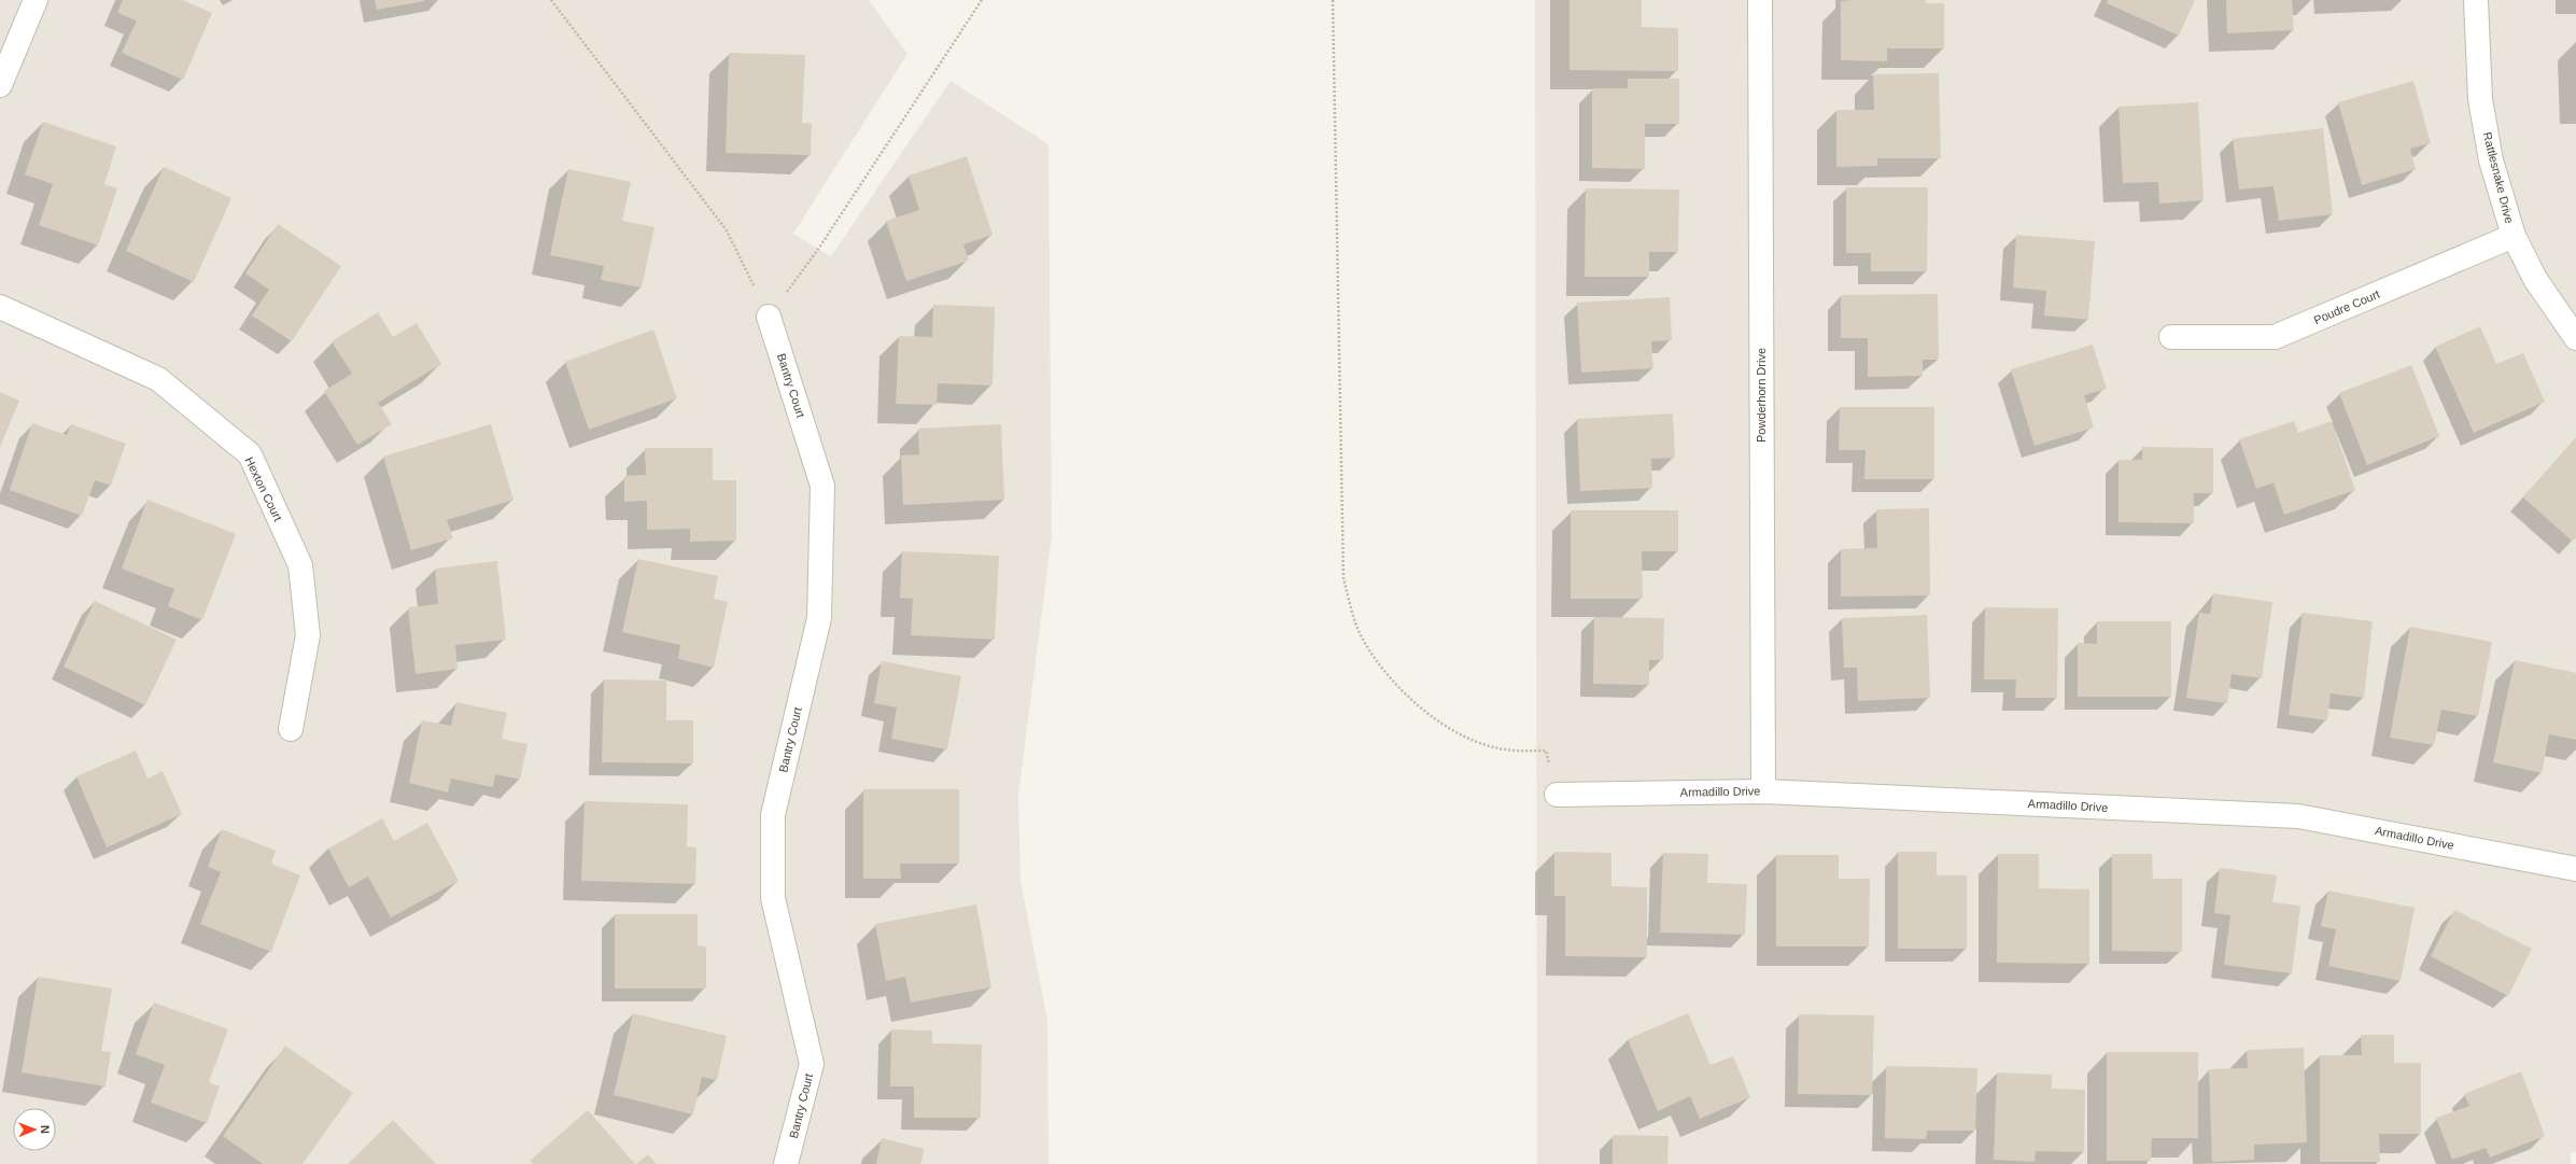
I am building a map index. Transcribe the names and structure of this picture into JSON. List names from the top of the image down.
{
  "streets": {
    "street": [
      "Rattlesnake Drive",
      "Poudre Court",
      "Bantry Court",
      "Powderhorn Drive",
      "Hexton Court",
      "Armadillo Drive"
    ]
  },
  "crossings": [
    ["Rattlesnake Drive", "Poudre Court"],
    ["Powderhorn Drive", "Armadillo Drive"]
  ],
  "north": "right"
}
